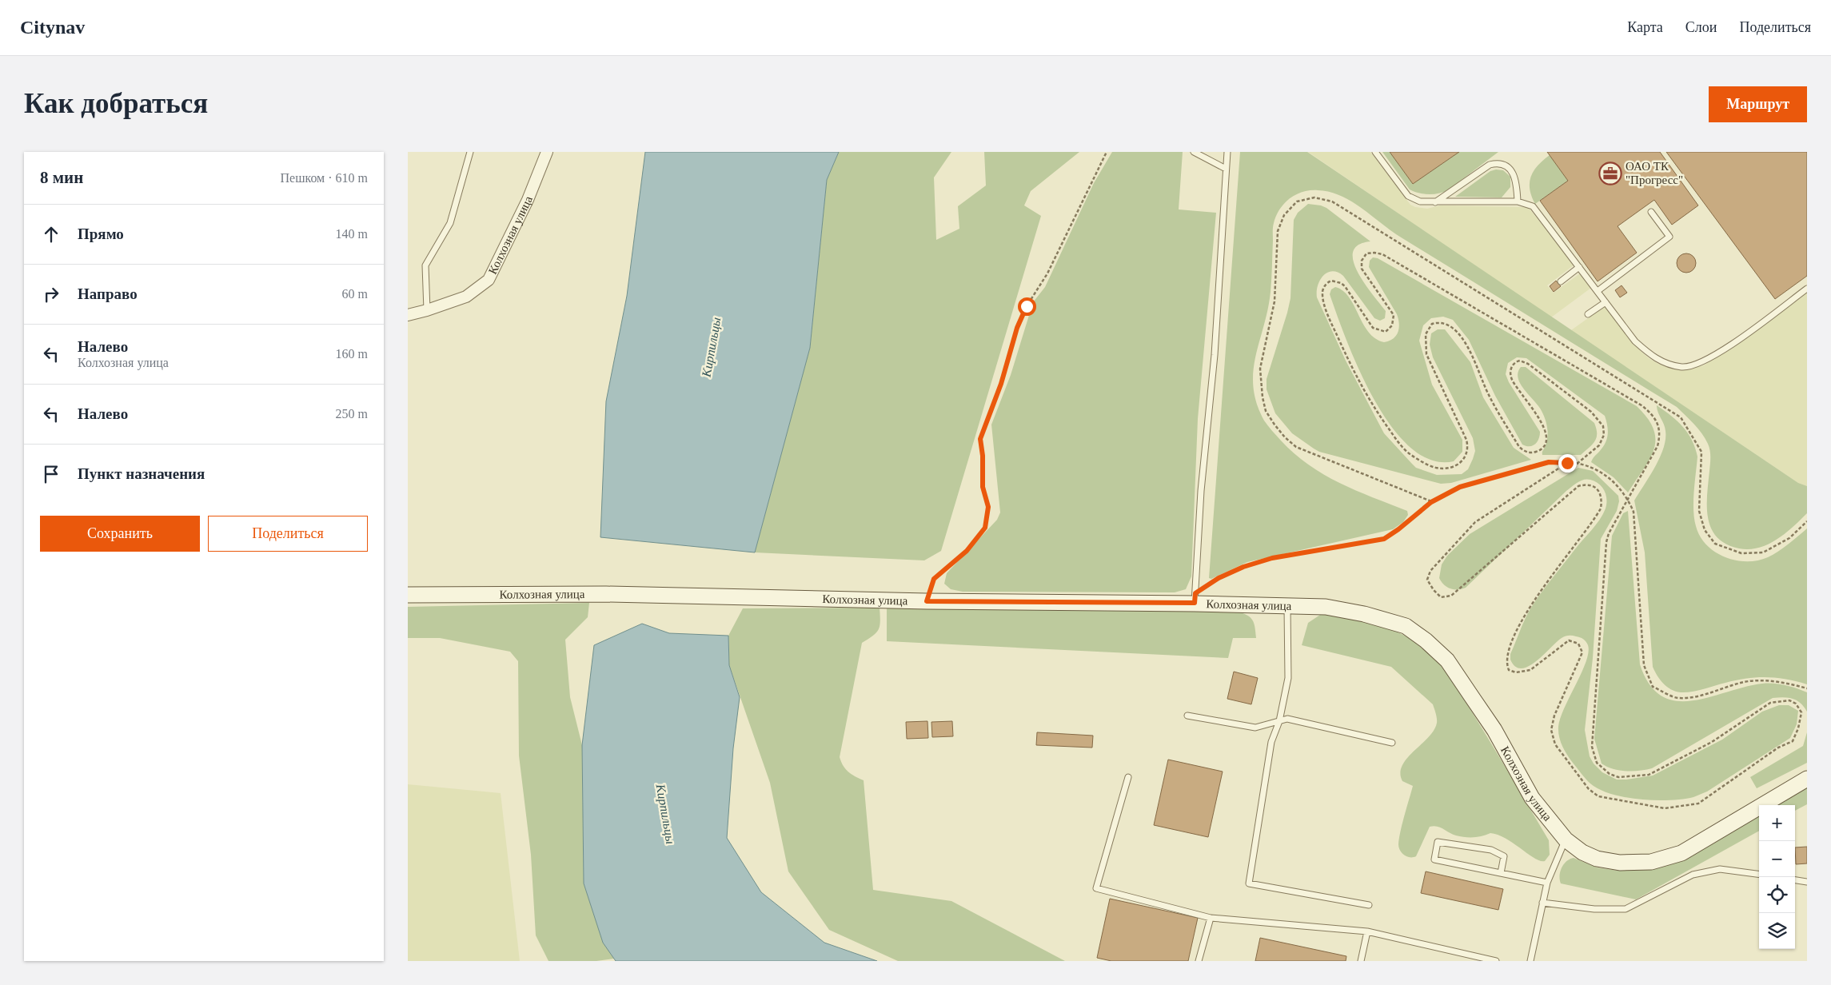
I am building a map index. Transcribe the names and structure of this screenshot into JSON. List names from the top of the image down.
{
  "streets": {
    "main road": ["Колхозная улица"]
  },
  "water": ["Кирпильцы"],
  "places": {
    "office": ["ОАО ТК \"Прогресс\""]
  },
  "page": {
    "header": "Citynav",
    "nav": ["Карта", "Слои", "Поделиться"],
    "buttons": [
      "Маршрут",
      ["Сохранить", "Поделиться"]
    ],
    "title": "Как добраться",
    "heading": ["8 мин", "Пешком · 610 m"],
    "list": [
      ["Прямо", "140 m"],
      ["Направо", "60 m"],
      ["Налево", "Колхозная улица", "160 m"],
      ["Налево", "250 m"],
      "Пункт назначения"
    ],
    "map_buttons": ["+", "−"]
  }
}
